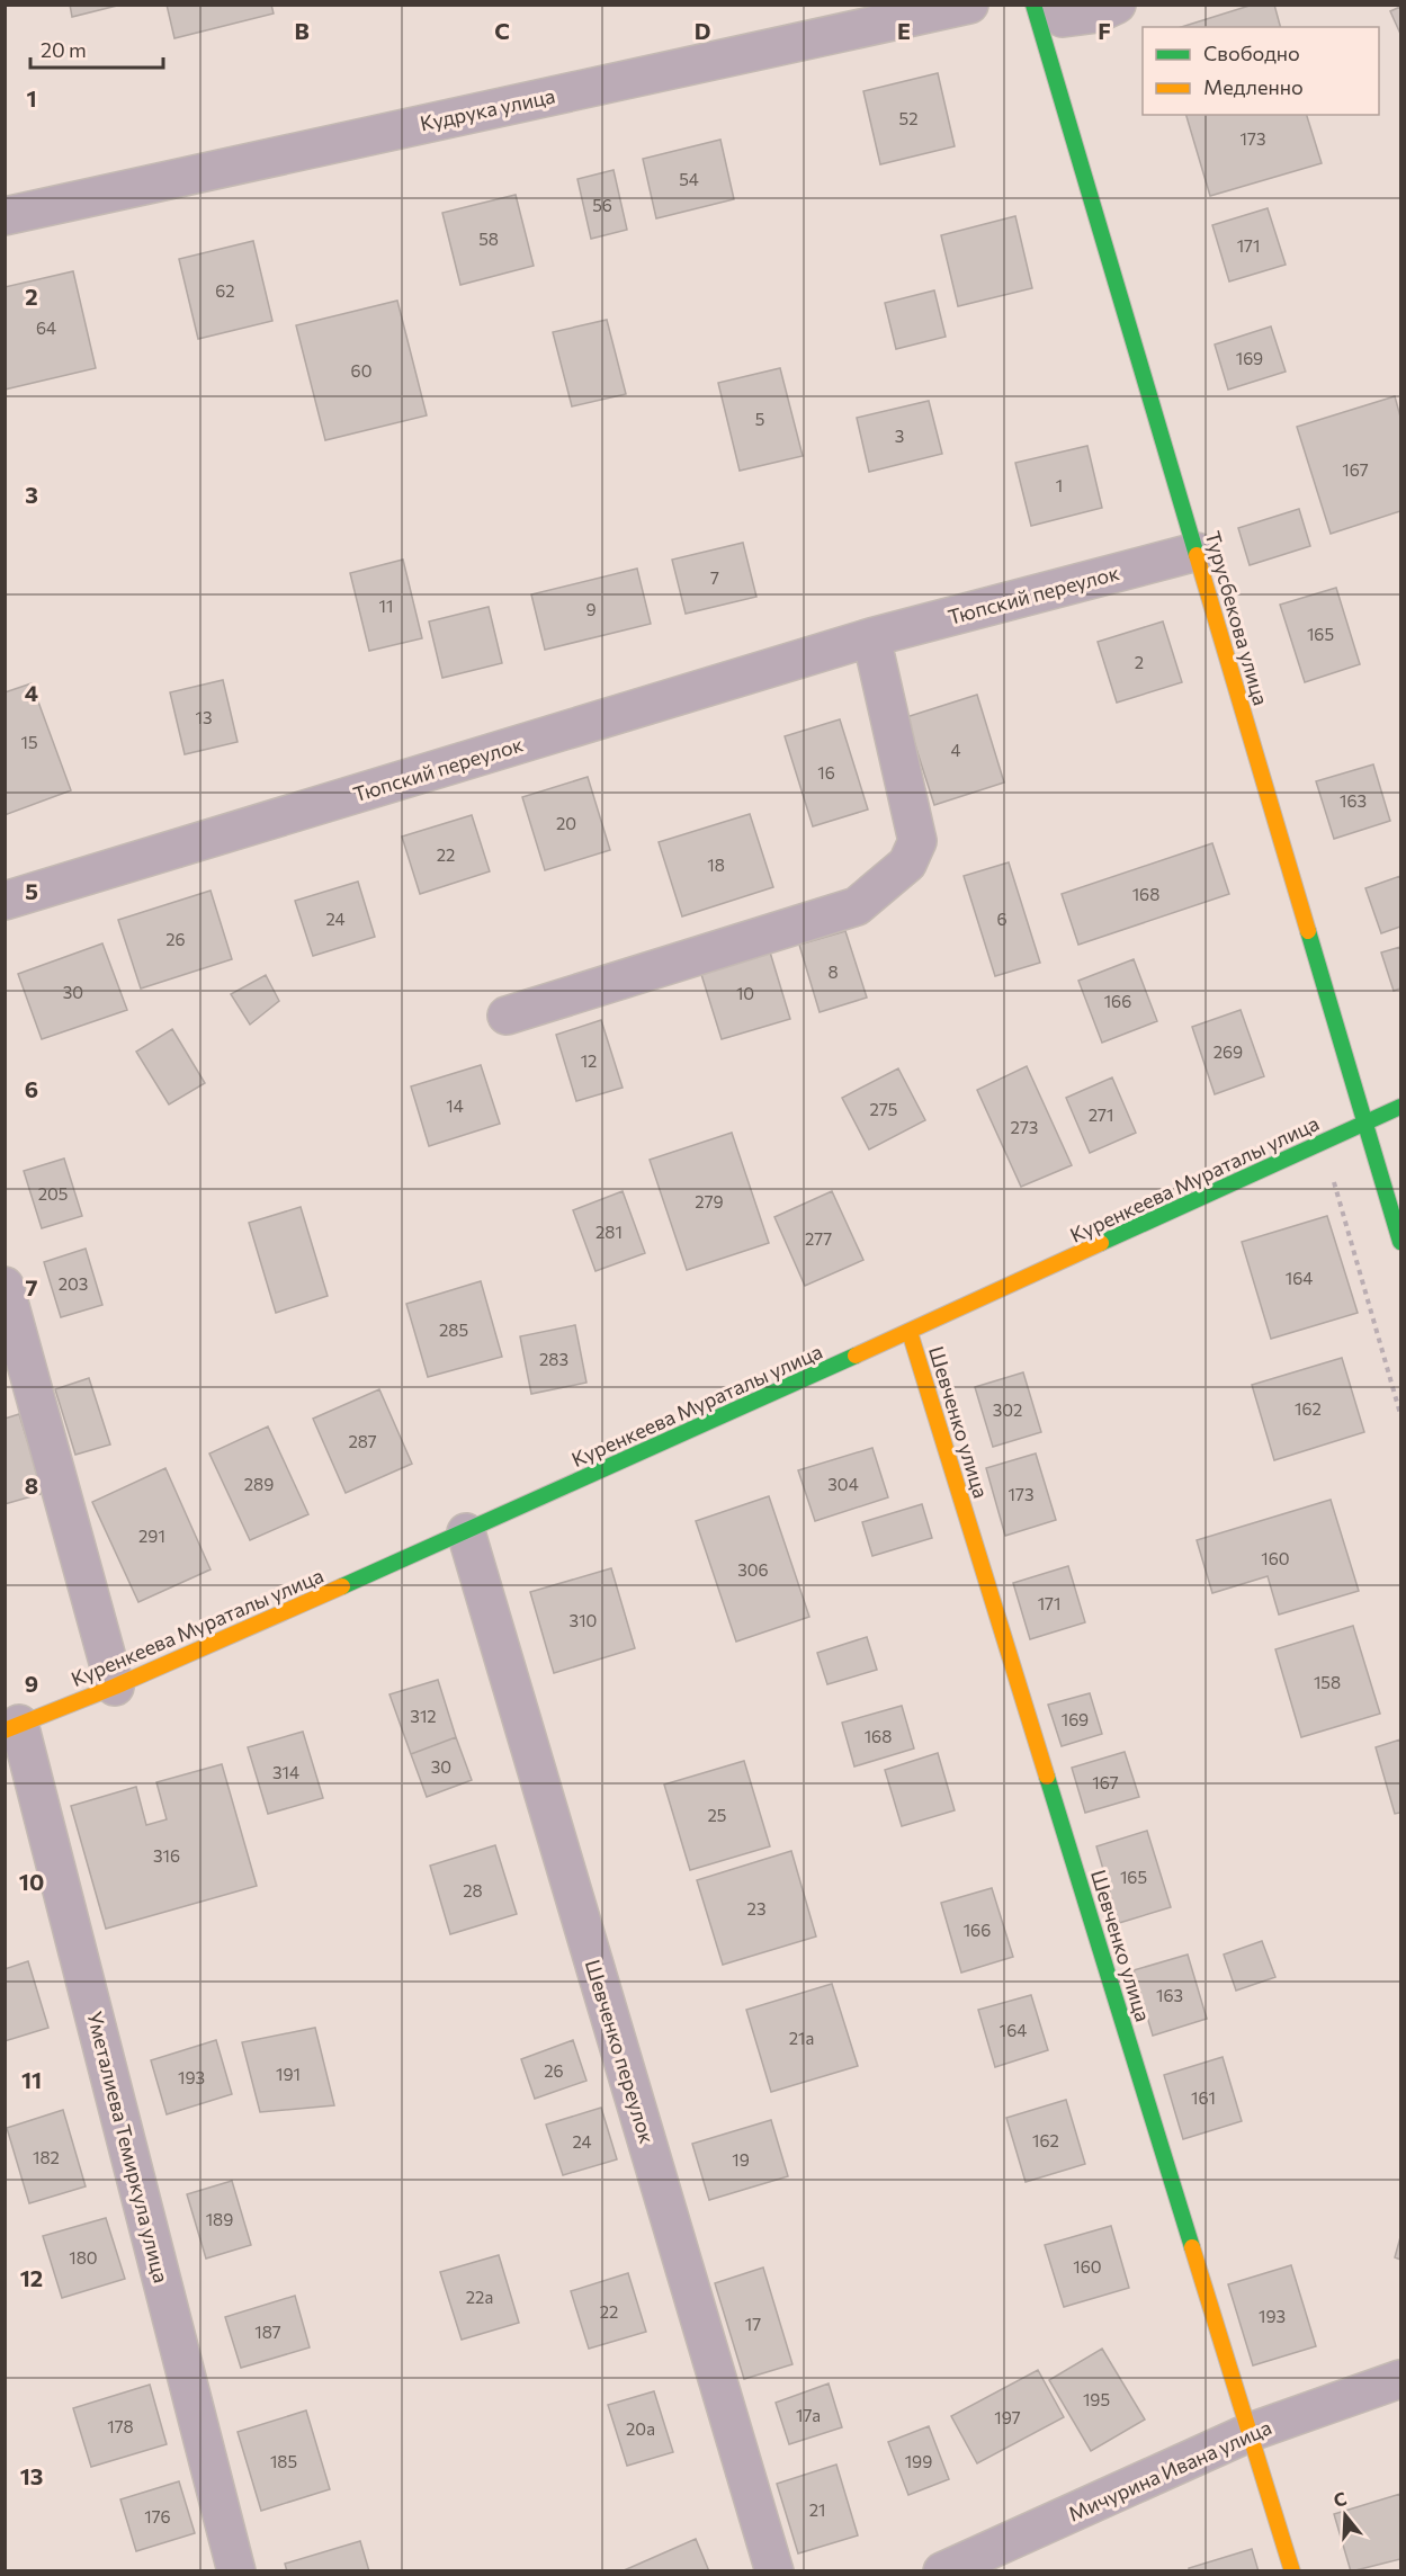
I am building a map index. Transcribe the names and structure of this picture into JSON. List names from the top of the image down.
{
  "streets": {
    "street": [
      "Кудрука улица",
      "Тюпский переулок",
      "Турусбекова улица",
      "Куренкеева Мураталы улица",
      "Шевченко улица",
      "Шевченко переулок",
      "Уметалиева Темиркула улица",
      "Мичурина Ивана улица"
    ]
  },
  "crossings": [
    ["Тюпский переулок", "Турусбекова улица"],
    ["Турусбекова улица", "Куренкеева Мураталы улица"],
    ["Куренкеева Мураталы улица", "Шевченко улица"],
    ["Куренкеева Мураталы улица", "Шевченко переулок"],
    ["Куренкеева Мураталы улица", "Уметалиева Темиркула улица"],
    ["Шевченко улица", "Мичурина Ивана улица"]
  ],
  "house_numbers": [
    "52",
    "173",
    "54",
    "56",
    "58",
    "171",
    "62",
    "64",
    "169",
    "60",
    "5",
    "3",
    "167",
    "1",
    "7",
    "11",
    "9",
    "165",
    "2",
    "13",
    "15",
    "4",
    "16",
    "163",
    "20",
    "22",
    "18",
    "168",
    "24",
    "6",
    "26",
    "8",
    "30",
    "10",
    "166",
    "269",
    "12",
    "14",
    "275",
    "271",
    "273",
    "205",
    "279",
    "281",
    "277",
    "164",
    "203",
    "285",
    "283",
    "162",
    "302",
    "287",
    "289",
    "304",
    "173",
    "291",
    "160",
    "306",
    "171",
    "310",
    "158",
    "312",
    "169",
    "168",
    "30",
    "314",
    "167",
    "25",
    "316",
    "165",
    "28",
    "23",
    "166",
    "163",
    "164",
    "21а",
    "26",
    "191",
    "193",
    "161",
    "162",
    "24",
    "182",
    "19",
    "189",
    "180",
    "160",
    "22а",
    "22",
    "193",
    "17",
    "187",
    "195",
    "17а",
    "197",
    "178",
    "20а",
    "185",
    "199",
    "21",
    "176"
  ],
  "legend": ["Свободно", "Медленно"],
  "scale_bar": "20 m",
  "north": "top",
  "grid": {
    "columns": [
      "B",
      "C",
      "D",
      "E",
      "F"
    ],
    "rows": [
      "1",
      "2",
      "3",
      "4",
      "5",
      "6",
      "7",
      "8",
      "9",
      "10",
      "11",
      "12",
      "13"
    ]
  }
}
